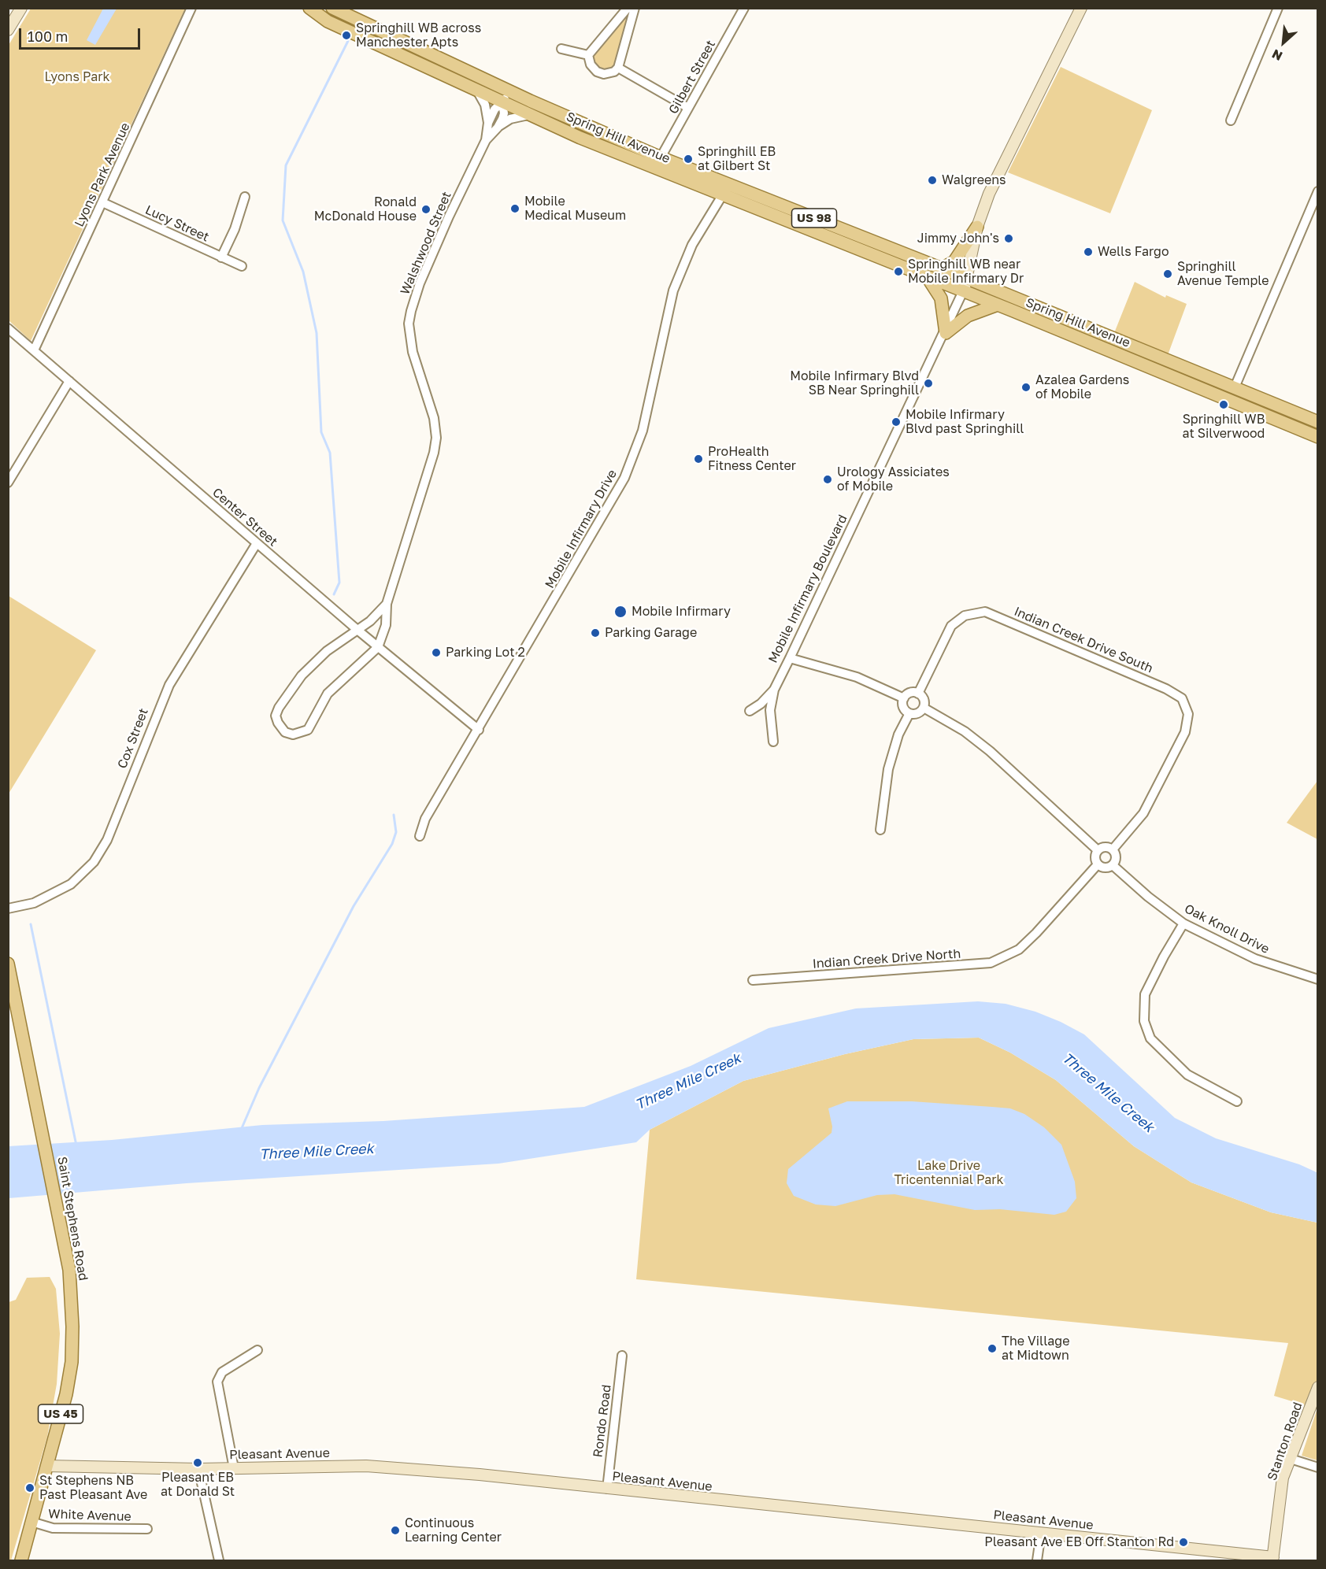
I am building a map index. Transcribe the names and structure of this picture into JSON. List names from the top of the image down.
{
  "streets": {
    "main road": [
      "Spring Hill Avenue",
      "US 98",
      "Saint Stephens Road",
      "US 45"
    ],
    "street": [
      "Gilbert Street",
      "Lyons Park Avenue",
      "Lucy Street",
      "Walshwood Street",
      "Center Street",
      "Mobile Infirmary Drive",
      "Mobile Infirmary Boulevard",
      "Indian Creek Drive South",
      "Cox Street",
      "Oak Knoll Drive",
      "Indian Creek Drive North",
      "Rondo Road",
      "Stanton Road",
      "Pleasant Avenue",
      "White Avenue"
    ]
  },
  "crossings": [
    ["Gilbert Street", "Spring Hill Avenue"],
    ["Spring Hill Avenue", "Walshwood Street"],
    ["Spring Hill Avenue", "Mobile Infirmary Drive"],
    ["Spring Hill Avenue", "Mobile Infirmary Boulevard"],
    ["Lyons Park Avenue", "Lucy Street"],
    ["Lyons Park Avenue", "Center Street"],
    ["Walshwood Street", "Center Street"],
    ["Center Street", "Mobile Infirmary Drive"],
    ["Center Street", "Cox Street"],
    ["Indian Creek Drive South", "Oak Knoll Drive"],
    ["Indian Creek Drive South", "Indian Creek Drive North"],
    ["Oak Knoll Drive", "Indian Creek Drive North"],
    ["Saint Stephens Road", "Pleasant Avenue"],
    ["Saint Stephens Road", "White Avenue"],
    ["Rondo Road", "Pleasant Avenue"],
    ["Stanton Road", "Pleasant Avenue"]
  ],
  "water": ["Three Mile Creek"],
  "parks": ["Lyons Park", "Lake Drive Tricentennial Park"],
  "places": [
    "Springhill WB across Manchester Apts",
    "Springhill EB at Gilbert St",
    "Walgreens",
    "Mobile Medical Museum",
    "Ronald McDonald House",
    "Jimmy John's",
    "Wells Fargo",
    "Springhill WB near Mobile Infirmary Dr",
    "Springhill Avenue Temple",
    "Mobile Infirmary Blvd SB Near Springhill",
    "Azalea Gardens of Mobile",
    "Springhill WB at Silverwood",
    "Mobile Infirmary Blvd past Springhill",
    "ProHealth Fitness Center",
    "Urology Assiciates of Mobile",
    "Mobile Infirmary",
    "Parking Garage",
    "Parking Lot 2",
    "The Village at Midtown",
    "Pleasant EB at Donald St",
    "St Stephens NB Past Pleasant Ave",
    "Continuous Learning Center",
    "Pleasant Ave EB Off Stanton Rd"
  ],
  "scale_bar": "100 m",
  "north": "bottom left"
}
